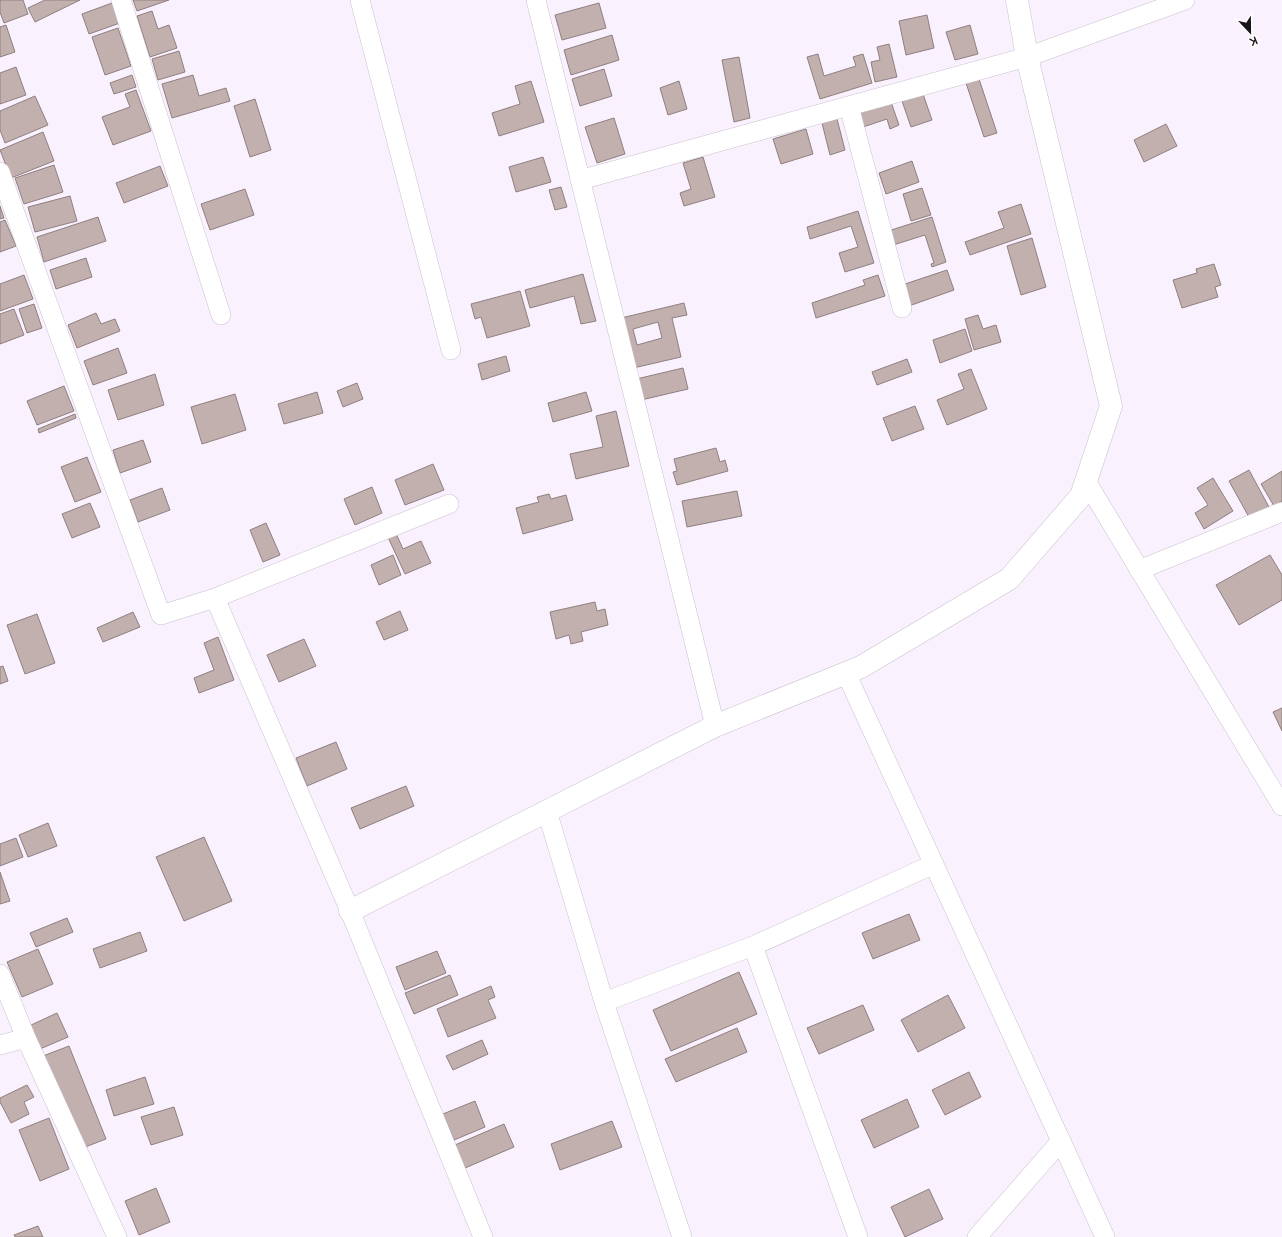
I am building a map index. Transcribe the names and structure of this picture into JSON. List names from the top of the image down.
{
  "north": "bottom"
}
